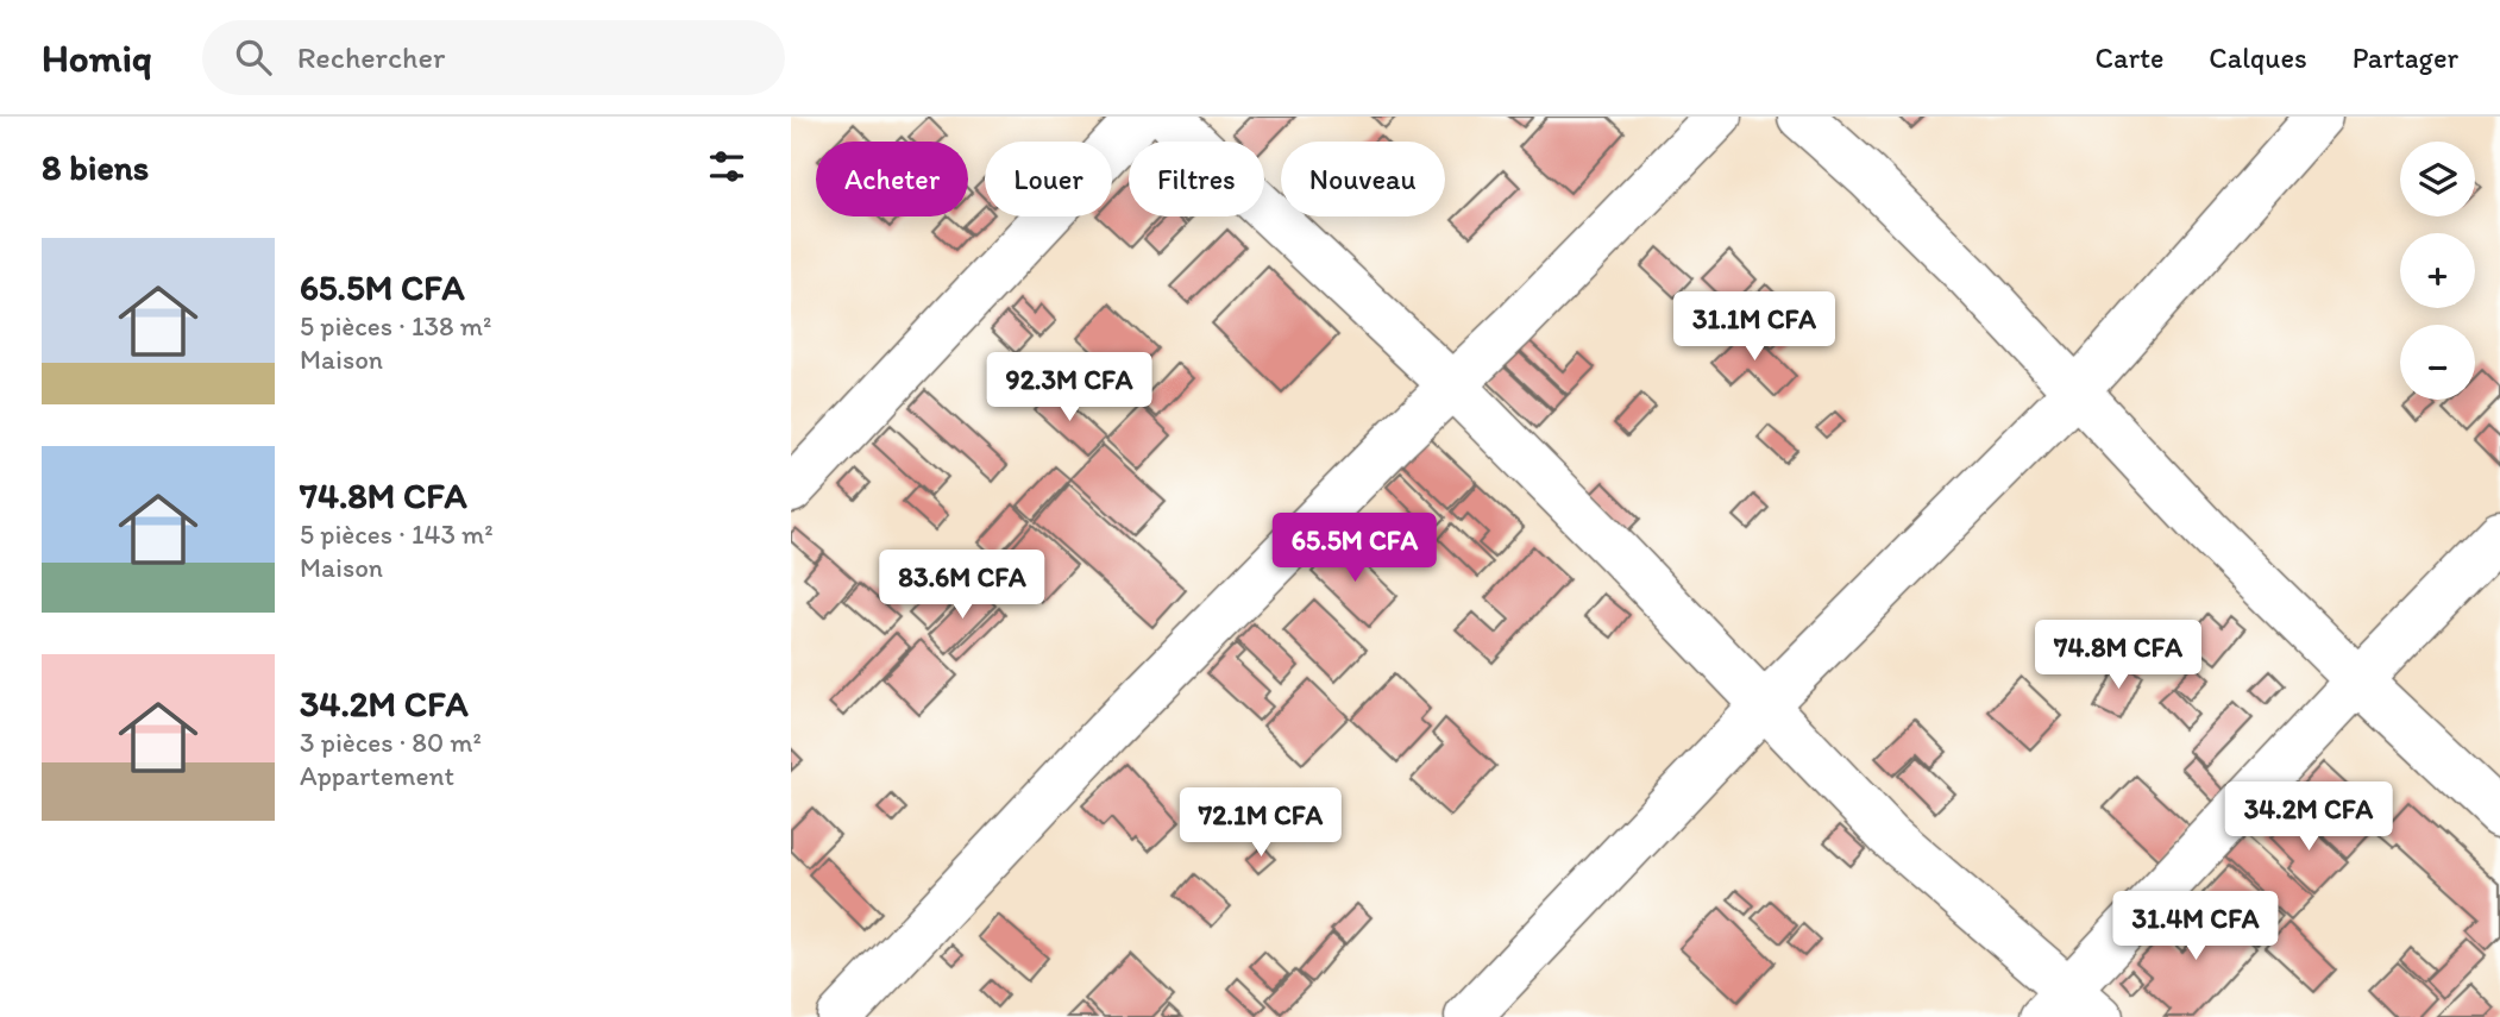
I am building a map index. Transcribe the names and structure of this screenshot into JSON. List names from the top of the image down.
{
  "page": {
    "header": "Homiq",
    "search": "Rechercher",
    "nav": ["Carte", "Calques", "Partager"],
    "heading": "8 biens",
    "map_buttons": ["+", "−"],
    "chip": [
      "Acheter",
      "Louer",
      "Filtres",
      "Nouveau"
    ],
    "list": [
      {
        "name": "65.5M CFA",
        "note": "5 pièces · 138 m² · Maison"
      },
      {
        "name": "74.8M CFA",
        "note": "5 pièces · 143 m² · Maison"
      },
      {
        "name": "34.2M CFA",
        "note": "3 pièces · 80 m² · Appartement"
      }
    ],
    "price": [
      "31.1M CFA",
      "92.3M CFA",
      "65.5M CFA",
      "83.6M CFA",
      "74.8M CFA",
      "34.2M CFA",
      "72.1M CFA",
      "31.4M CFA"
    ]
  }
}
